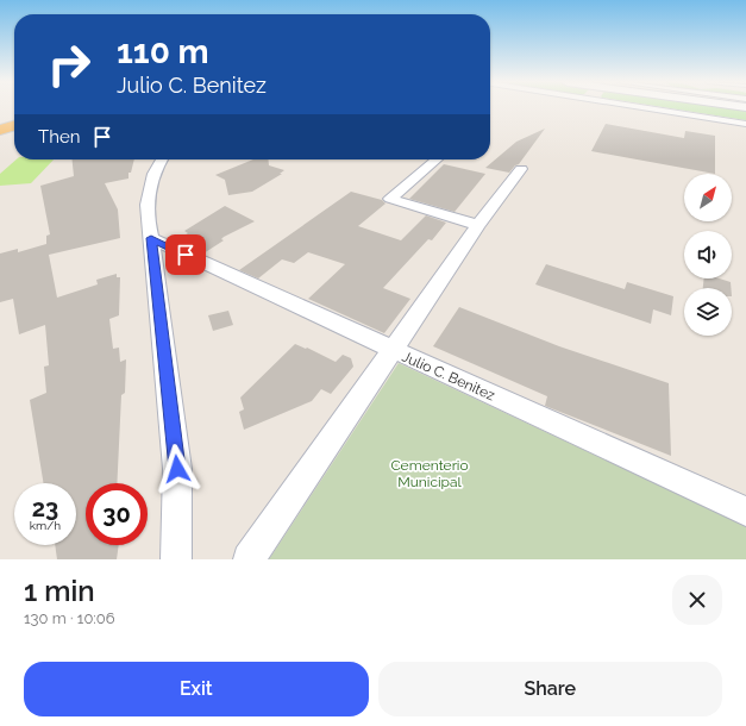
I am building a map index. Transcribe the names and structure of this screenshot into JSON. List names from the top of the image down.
{
  "streets": {
    "street": ["Julio C. Benitez"]
  },
  "parks": ["Cementerio Municipal"],
  "north": "top right",
  "page": {
    "turn": ["110 m", "Julio C. Benitez"],
    "then": "Then",
    "speed": "23 km/h",
    "limit": "30",
    "heading": ["1 min", "130 m · 10:06"],
    "buttons": ["Exit", "Share"]
  }
}
